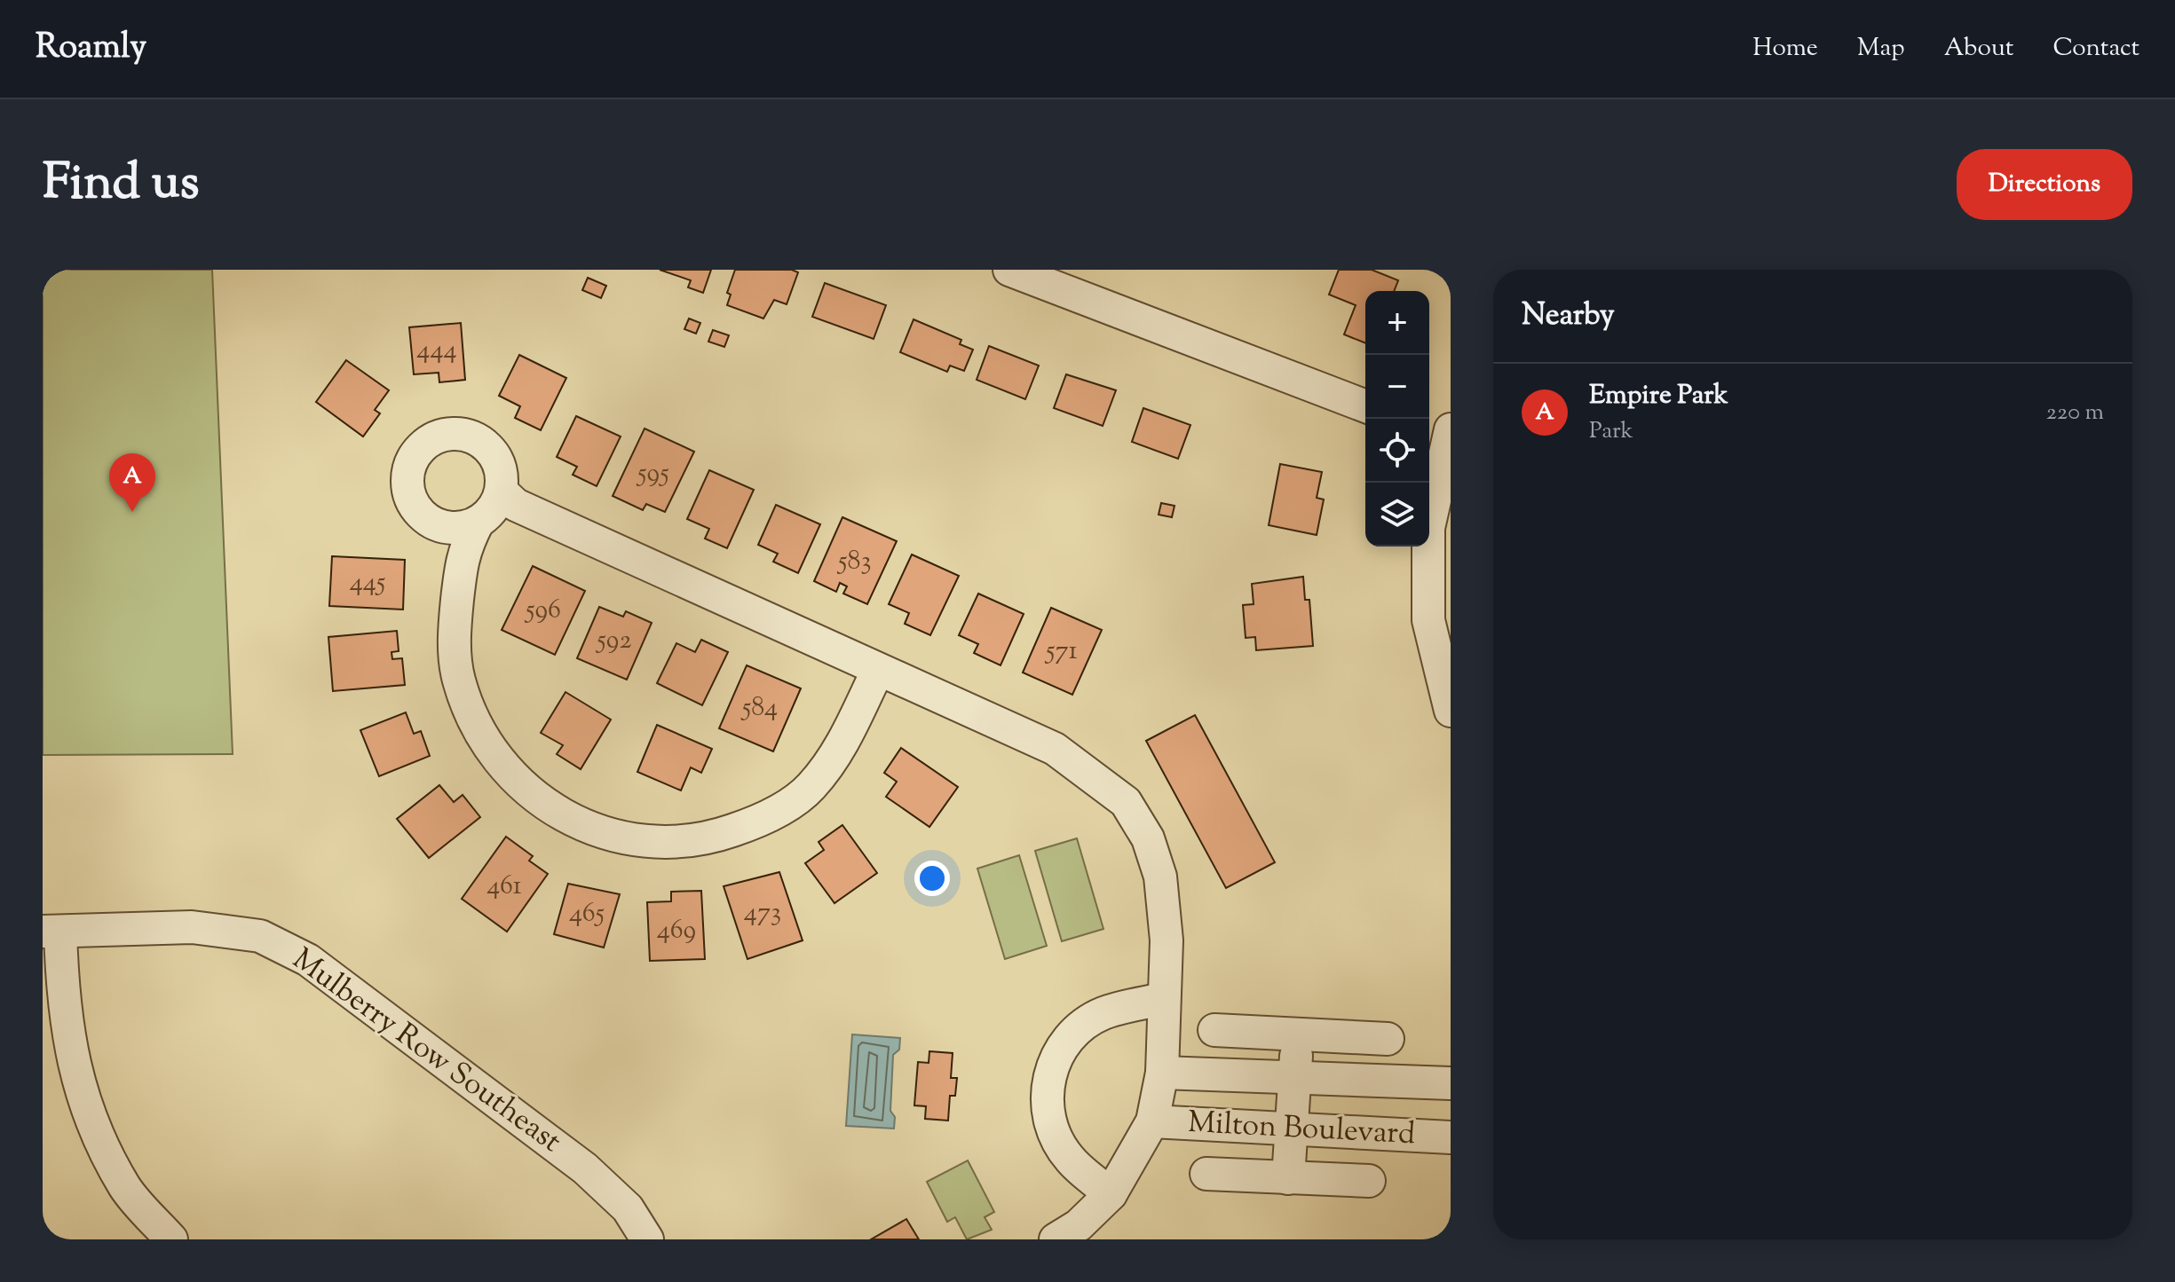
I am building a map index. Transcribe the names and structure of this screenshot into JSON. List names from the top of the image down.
{
  "streets": {
    "street": ["Mulberry Row Southeast", "Milton Boulevard"]
  },
  "house_numbers": [
    "444",
    "595",
    "583",
    "445",
    "596",
    "592",
    "571",
    "584",
    "461",
    "473",
    "465",
    "469"
  ],
  "page": {
    "header": "Roamly",
    "nav": [
      "Home",
      "Map",
      "About",
      "Contact"
    ],
    "title": "Find us",
    "buttons": "Directions",
    "heading": "Nearby",
    "map_buttons": ["+", "−"],
    "list": [
      {
        "mark": "A",
        "name": "Empire Park",
        "note": "Park",
        "value": "220 m"
      }
    ],
    "pins": "A"
  }
}
